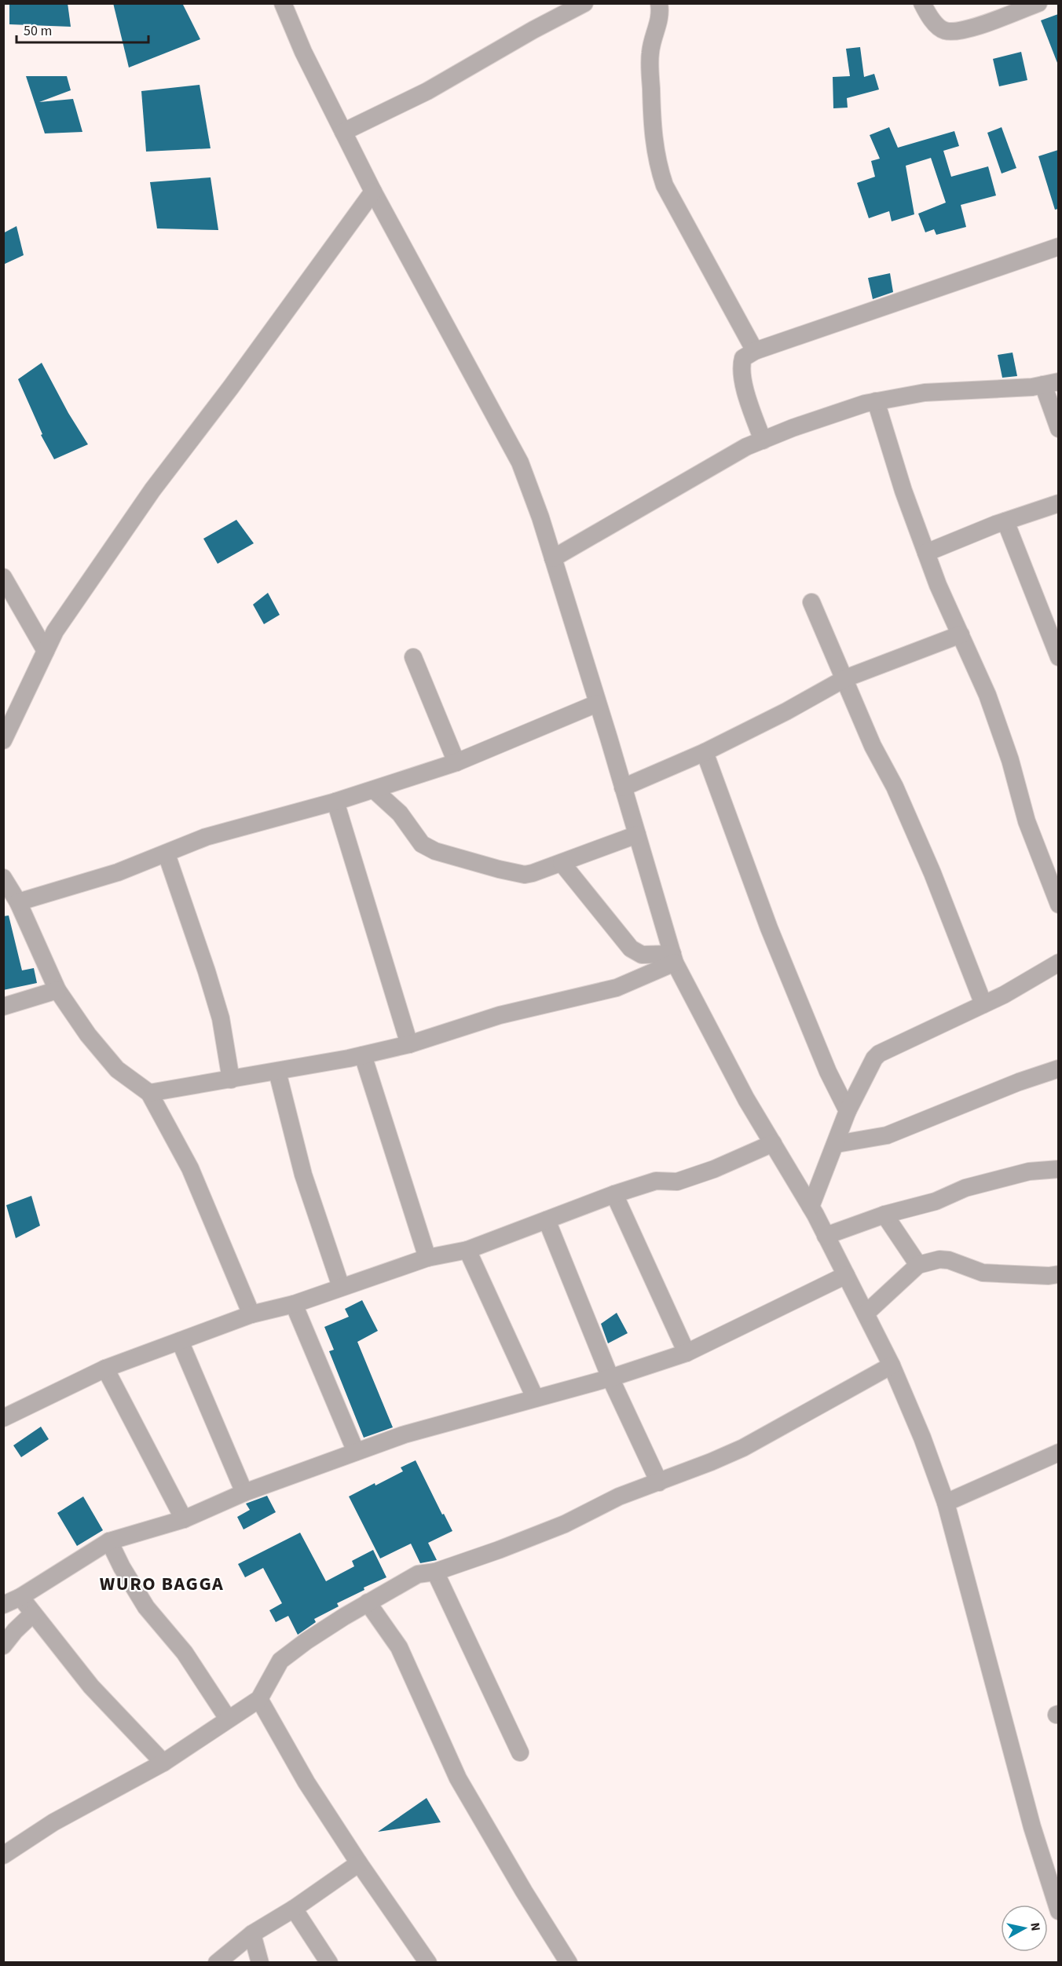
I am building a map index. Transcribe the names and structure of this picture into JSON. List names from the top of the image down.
{
  "districts": ["WURO BAGGA"],
  "scale_bar": "50 m",
  "north": "right"
}
